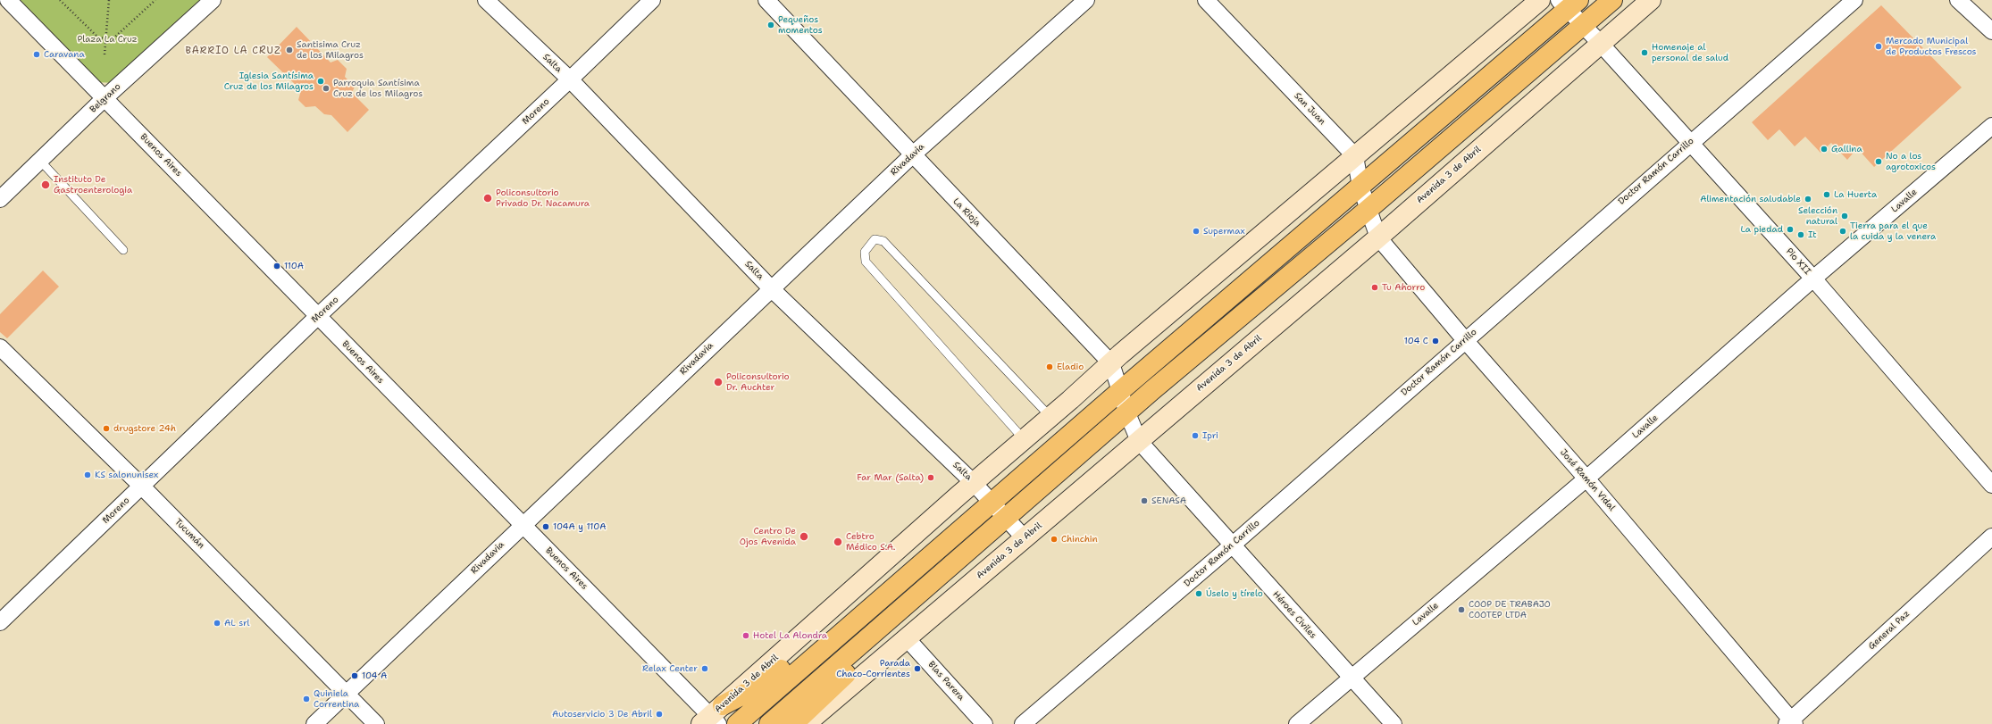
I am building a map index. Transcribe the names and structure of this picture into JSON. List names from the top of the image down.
{
  "streets": {
    "main road": ["Avenida 3 de Abril"],
    "street": [
      "Salta",
      "Belgrano",
      "San Juan",
      "Moreno",
      "Buenos Aires",
      "Rivadavia",
      "Doctor Ramón Carrillo",
      "Lavalle",
      "La Rioja",
      "Pio XII",
      "José Ramón Vidal",
      "Tucumán",
      "Héroes Civiles",
      "General Paz",
      "Blas Parera"
    ]
  },
  "crossings": [
    ["Salta", "Moreno"],
    ["Salta", "Rivadavia"],
    ["Salta", "Avenida 3 de Abril"],
    ["Belgrano", "Buenos Aires"],
    ["San Juan", "Avenida 3 de Abril"],
    ["Moreno", "Buenos Aires"],
    ["Moreno", "Tucumán"],
    ["Buenos Aires", "Rivadavia"],
    ["Buenos Aires", "Avenida 3 de Abril"],
    ["Rivadavia", "La Rioja"],
    ["Rivadavia", "Tucumán"],
    ["Doctor Ramón Carrillo", "Pio XII"],
    ["Doctor Ramón Carrillo", "José Ramón Vidal"],
    ["Doctor Ramón Carrillo", "Héroes Civiles"],
    ["Avenida 3 de Abril", "La Rioja"],
    ["Avenida 3 de Abril", "Pio XII"],
    ["Avenida 3 de Abril", "José Ramón Vidal"],
    ["Avenida 3 de Abril", "Héroes Civiles"],
    ["Avenida 3 de Abril", "Blas Parera"],
    ["Lavalle", "Pio XII"],
    ["Lavalle", "José Ramón Vidal"],
    ["Lavalle", "Héroes Civiles"],
    ["La Rioja", "Héroes Civiles"],
    ["José Ramón Vidal", "General Paz"]
  ],
  "districts": ["BARRIO LA CRUZ"],
  "parks": ["Plaza La Cruz"],
  "places": [
    "Pequeños momentos",
    "Mercado Municipal de Productos Frescos",
    "Santisima Cruz de los Milagros",
    "Homenaje al personal de salud",
    "Caravana",
    "Iglesia Santísima Cruz de los Milagros",
    "Parroquia Santísima Cruz de los Milagros",
    "Gallina",
    "No a los agrotoxicos",
    "Instituto De Gastroenterologia",
    "La Huerta",
    "Policonsultorio Privado Dr. Nacamura",
    "Alimentación saludable",
    "Selección natural",
    "La piedad",
    "Supermax",
    "Tierra para el que la cuida y la venera",
    "It",
    "110A",
    "Tu Ahorro",
    "104 C",
    "Eladio",
    "Policonsultorio Dr. Auchter",
    "drugstore 24h",
    "Ipri",
    "KS salonunisex",
    "Far Mar (Salta)",
    "SENASA",
    "104A y 110A",
    "Centro De Ojos Avenida",
    "Chinchin",
    "Cebtro Médico S.A.",
    "Úselo y tírelo",
    "COOP DE TRABAJO COOTEP LTDA",
    "AL srl",
    "Hotel La Alondra",
    "Relax Center",
    "Parada Chaco-Corrientes",
    "104 A",
    "Quiniela Correntina",
    "Autoservicio 3 De Abril"
  ]
}
